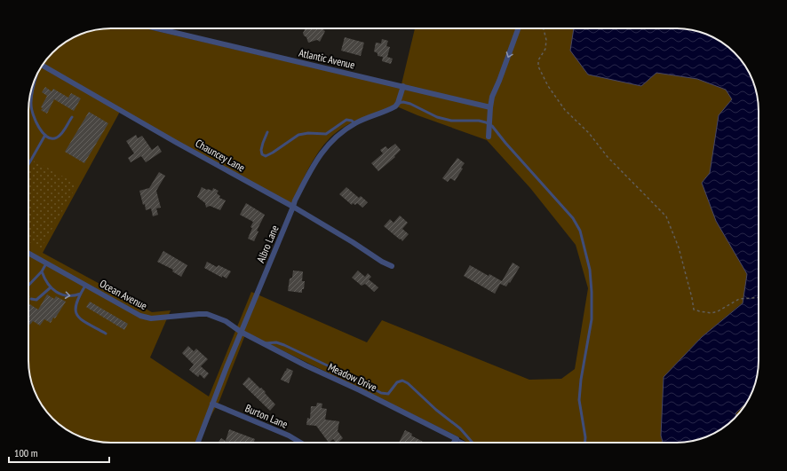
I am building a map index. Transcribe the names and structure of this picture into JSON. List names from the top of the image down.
{
  "streets": {
    "street": [
      "Atlantic Avenue",
      "Chauncey Lane",
      "Albro Lane",
      "Ocean Avenue",
      "Meadow Drive",
      "Burton Lane"
    ]
  },
  "crossings": [
    ["Chauncey Lane", "Albro Lane"],
    ["Albro Lane", "Ocean Avenue"],
    ["Albro Lane", "Meadow Drive"],
    ["Albro Lane", "Burton Lane"],
    ["Ocean Avenue", "Meadow Drive"]
  ],
  "scale_bar": "100 m"
}
